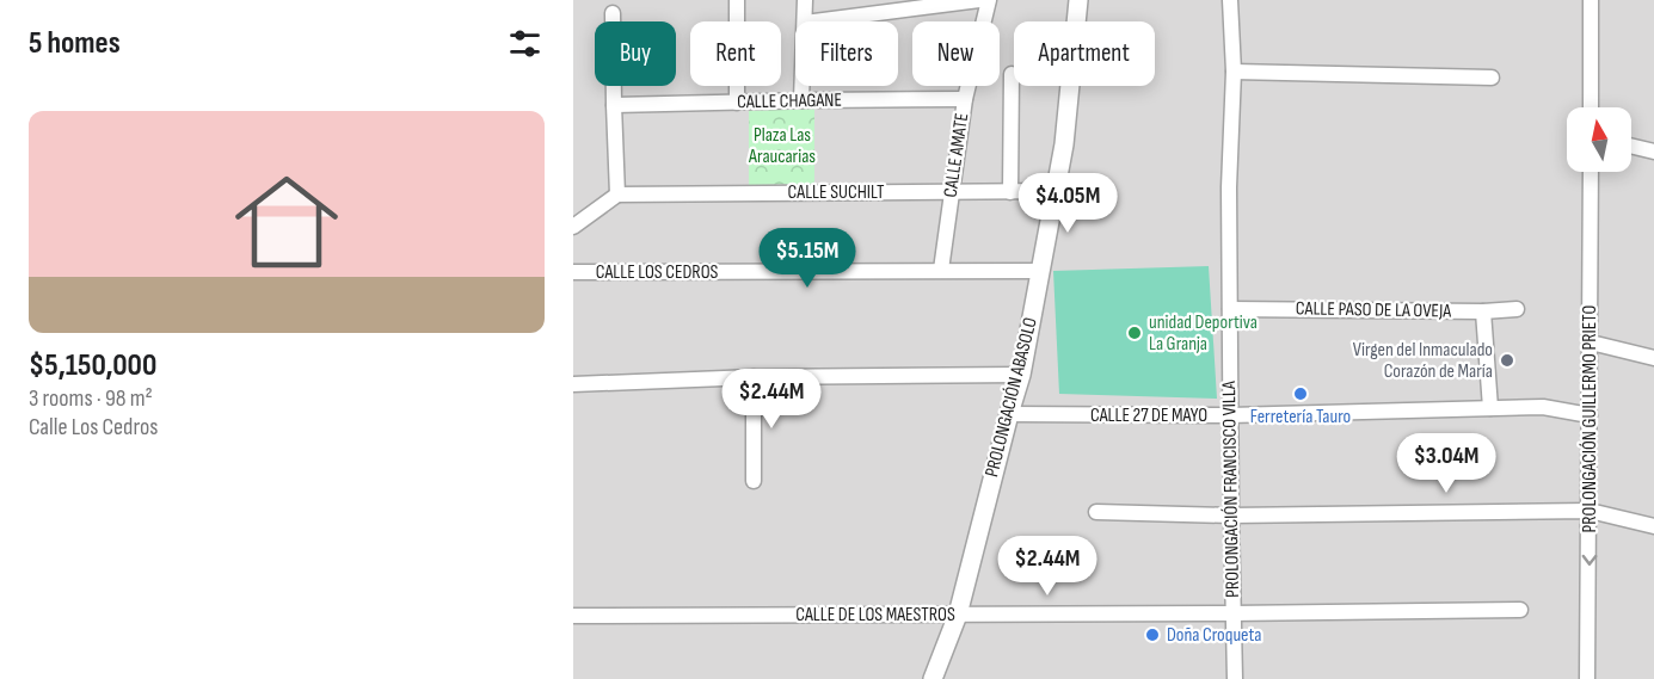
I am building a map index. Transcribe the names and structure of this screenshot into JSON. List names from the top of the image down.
{
  "streets": {
    "street": [
      "CALLE CHAGANE",
      "CALLE AMATE",
      "CALLE SUCHILT",
      "CALLE LOS CEDROS",
      "CALLE PASO DE LA OVEJA",
      "PROLONGACIÓN ABASOLO",
      "CALLE 27 DE MAYO",
      "PROLONGACIÓN GUILLERMO PRIETO",
      "PROLONGACIÓN FRANCISCO VILLA",
      "CALLE DE LOS MAESTROS"
    ]
  },
  "crossings": [
    ["CALLE CHAGANE", "CALLE AMATE"],
    ["CALLE AMATE", "CALLE SUCHILT"],
    ["CALLE AMATE", "CALLE LOS CEDROS"],
    ["CALLE SUCHILT", "PROLONGACIÓN ABASOLO"],
    ["CALLE LOS CEDROS", "PROLONGACIÓN ABASOLO"],
    ["CALLE PASO DE LA OVEJA", "PROLONGACIÓN FRANCISCO VILLA"],
    ["PROLONGACIÓN ABASOLO", "CALLE 27 DE MAYO"],
    ["PROLONGACIÓN ABASOLO", "CALLE DE LOS MAESTROS"],
    ["CALLE 27 DE MAYO", "PROLONGACIÓN GUILLERMO PRIETO"],
    ["CALLE 27 DE MAYO", "PROLONGACIÓN FRANCISCO VILLA"],
    ["PROLONGACIÓN FRANCISCO VILLA", "CALLE DE LOS MAESTROS"]
  ],
  "parks": ["Plaza Las Araucarias"],
  "places": [
    "unidad Deportiva La Granja",
    "Virgen del Inmaculado Corazón de María",
    "Ferretería Tauro",
    "Doña Croqueta"
  ],
  "north": "top",
  "page": {
    "heading": "5 homes",
    "chip": [
      "Buy",
      "Rent",
      "Filters",
      "New",
      "Apartment"
    ],
    "list": [
      {
        "name": "$5,150,000",
        "note": "3 rooms · 98 m² · Calle Los Cedros"
      }
    ],
    "price": [
      "$4.05M",
      "$5.15M",
      "$2.44M",
      "$3.04M",
      "$2.44M"
    ]
  }
}
